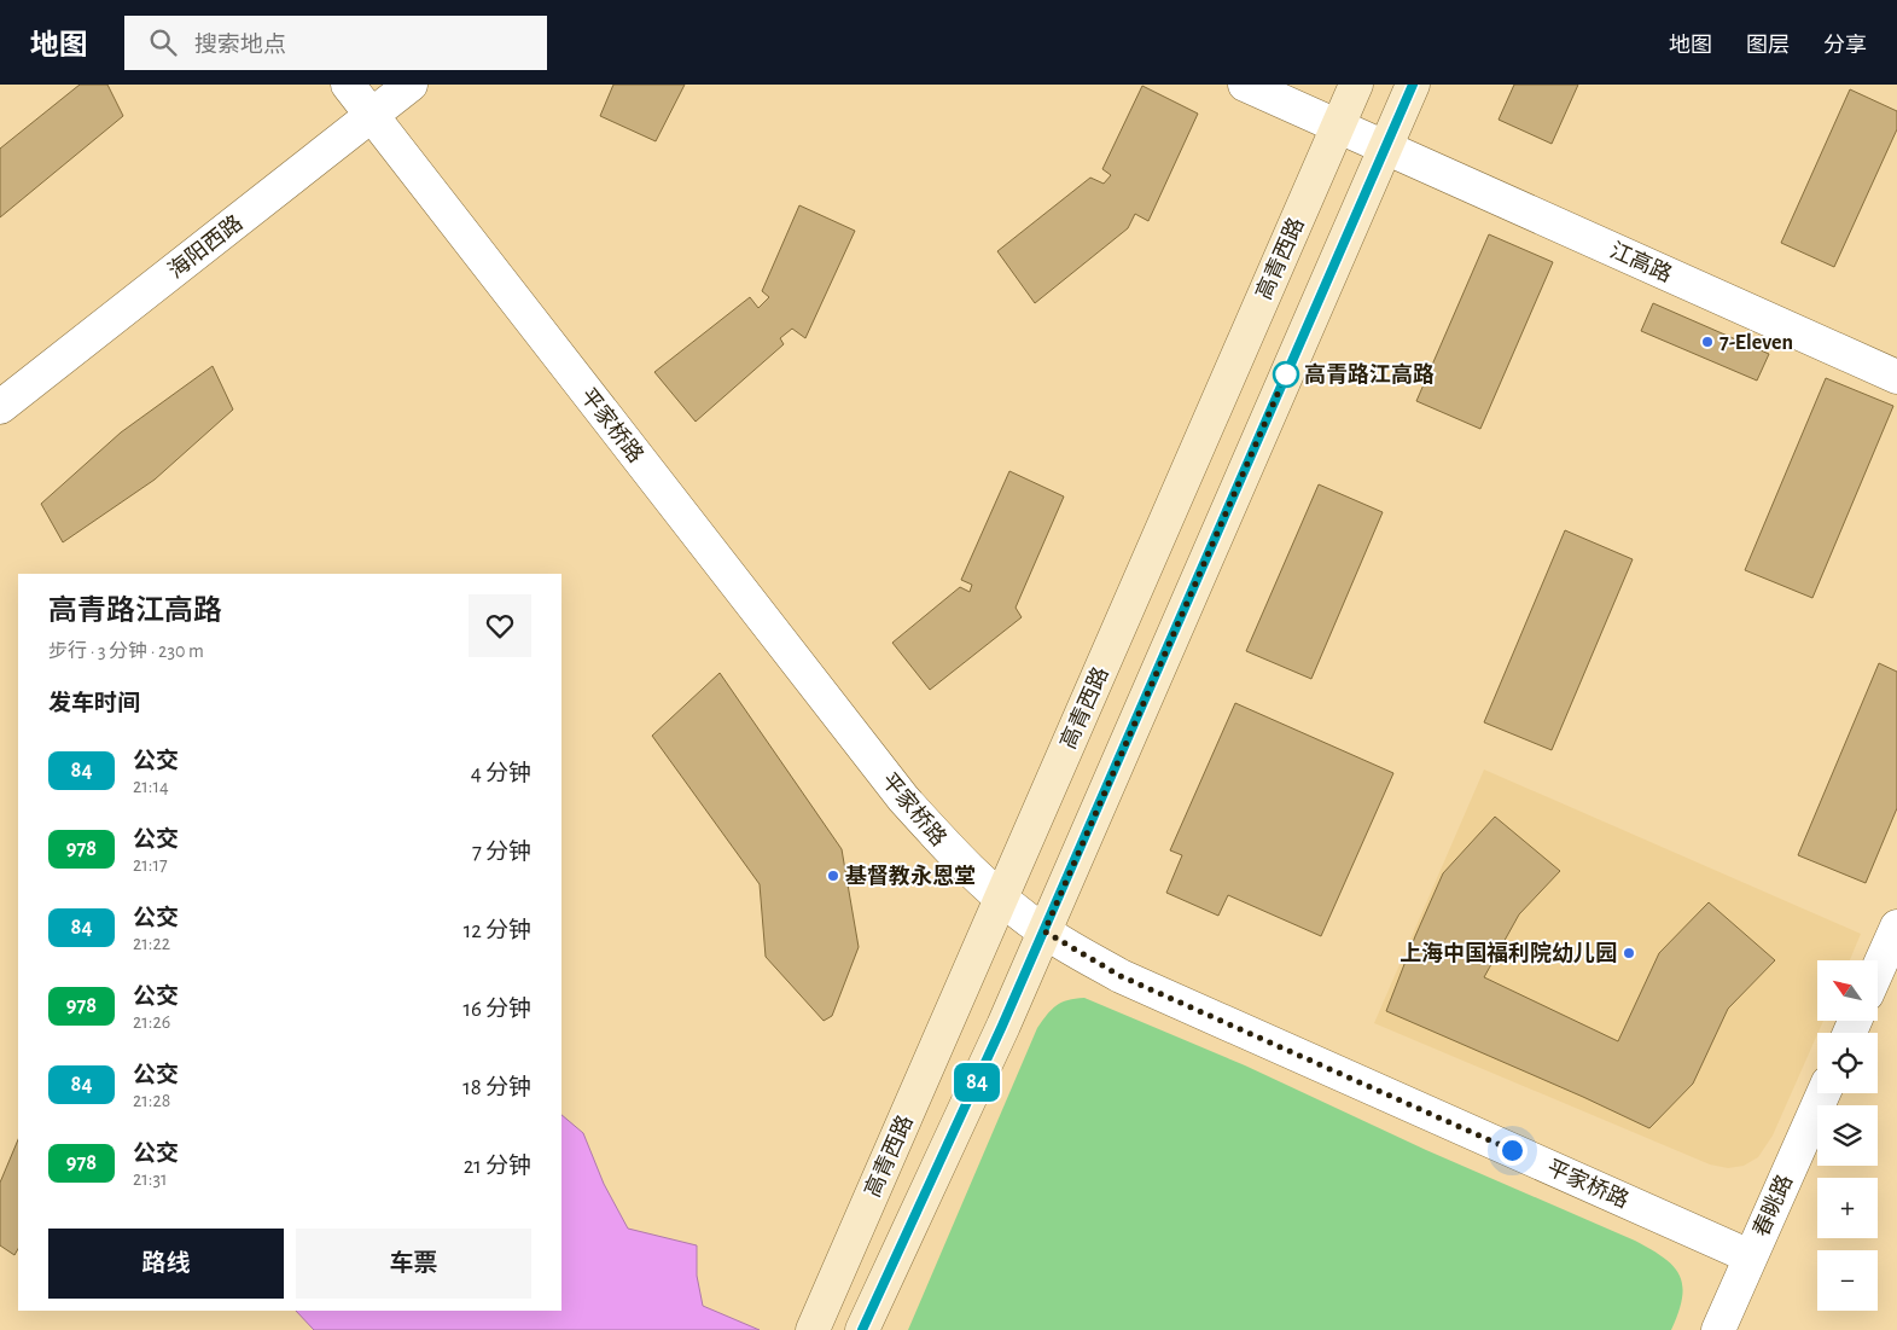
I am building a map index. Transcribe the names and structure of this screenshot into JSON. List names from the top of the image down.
{
  "streets": {
    "street": [
      "海阳西路",
      "高青西路",
      "江高路",
      "平家桥路",
      "春眺路"
    ]
  },
  "crossings": [
    ["海阳西路", "平家桥路"],
    ["高青西路", "江高路"],
    ["高青西路", "平家桥路"],
    ["平家桥路", "春眺路"]
  ],
  "places": [
    "7-Eleven",
    "高青路江高路",
    "基督教永恩堂",
    "上海中国福利院幼儿园"
  ],
  "lines": ["bus line 84"],
  "north": "top left",
  "page": {
    "header": "地图",
    "search": "搜索地点",
    "nav": ["地图", "图层", "分享"],
    "on_map": "84",
    "heading": [
      ["高青路江高路", "步行 · 3 分钟 · 230 m"],
      "发车时间"
    ],
    "list": [
      {
        "mark": "84",
        "name": "公交",
        "note": "21:14",
        "value": "4 分钟"
      },
      {
        "mark": "978",
        "name": "公交",
        "note": "21:17",
        "value": "7 分钟"
      },
      {
        "mark": "84",
        "name": "公交",
        "note": "21:22",
        "value": "12 分钟"
      },
      {
        "mark": "978",
        "name": "公交",
        "note": "21:26",
        "value": "16 分钟"
      },
      {
        "mark": "84",
        "name": "公交",
        "note": "21:28",
        "value": "18 分钟"
      },
      {
        "mark": "978",
        "name": "公交",
        "note": "21:31",
        "value": "21 分钟"
      }
    ],
    "map_buttons": ["+", "−"],
    "buttons": ["路线", "车票"]
  }
}
